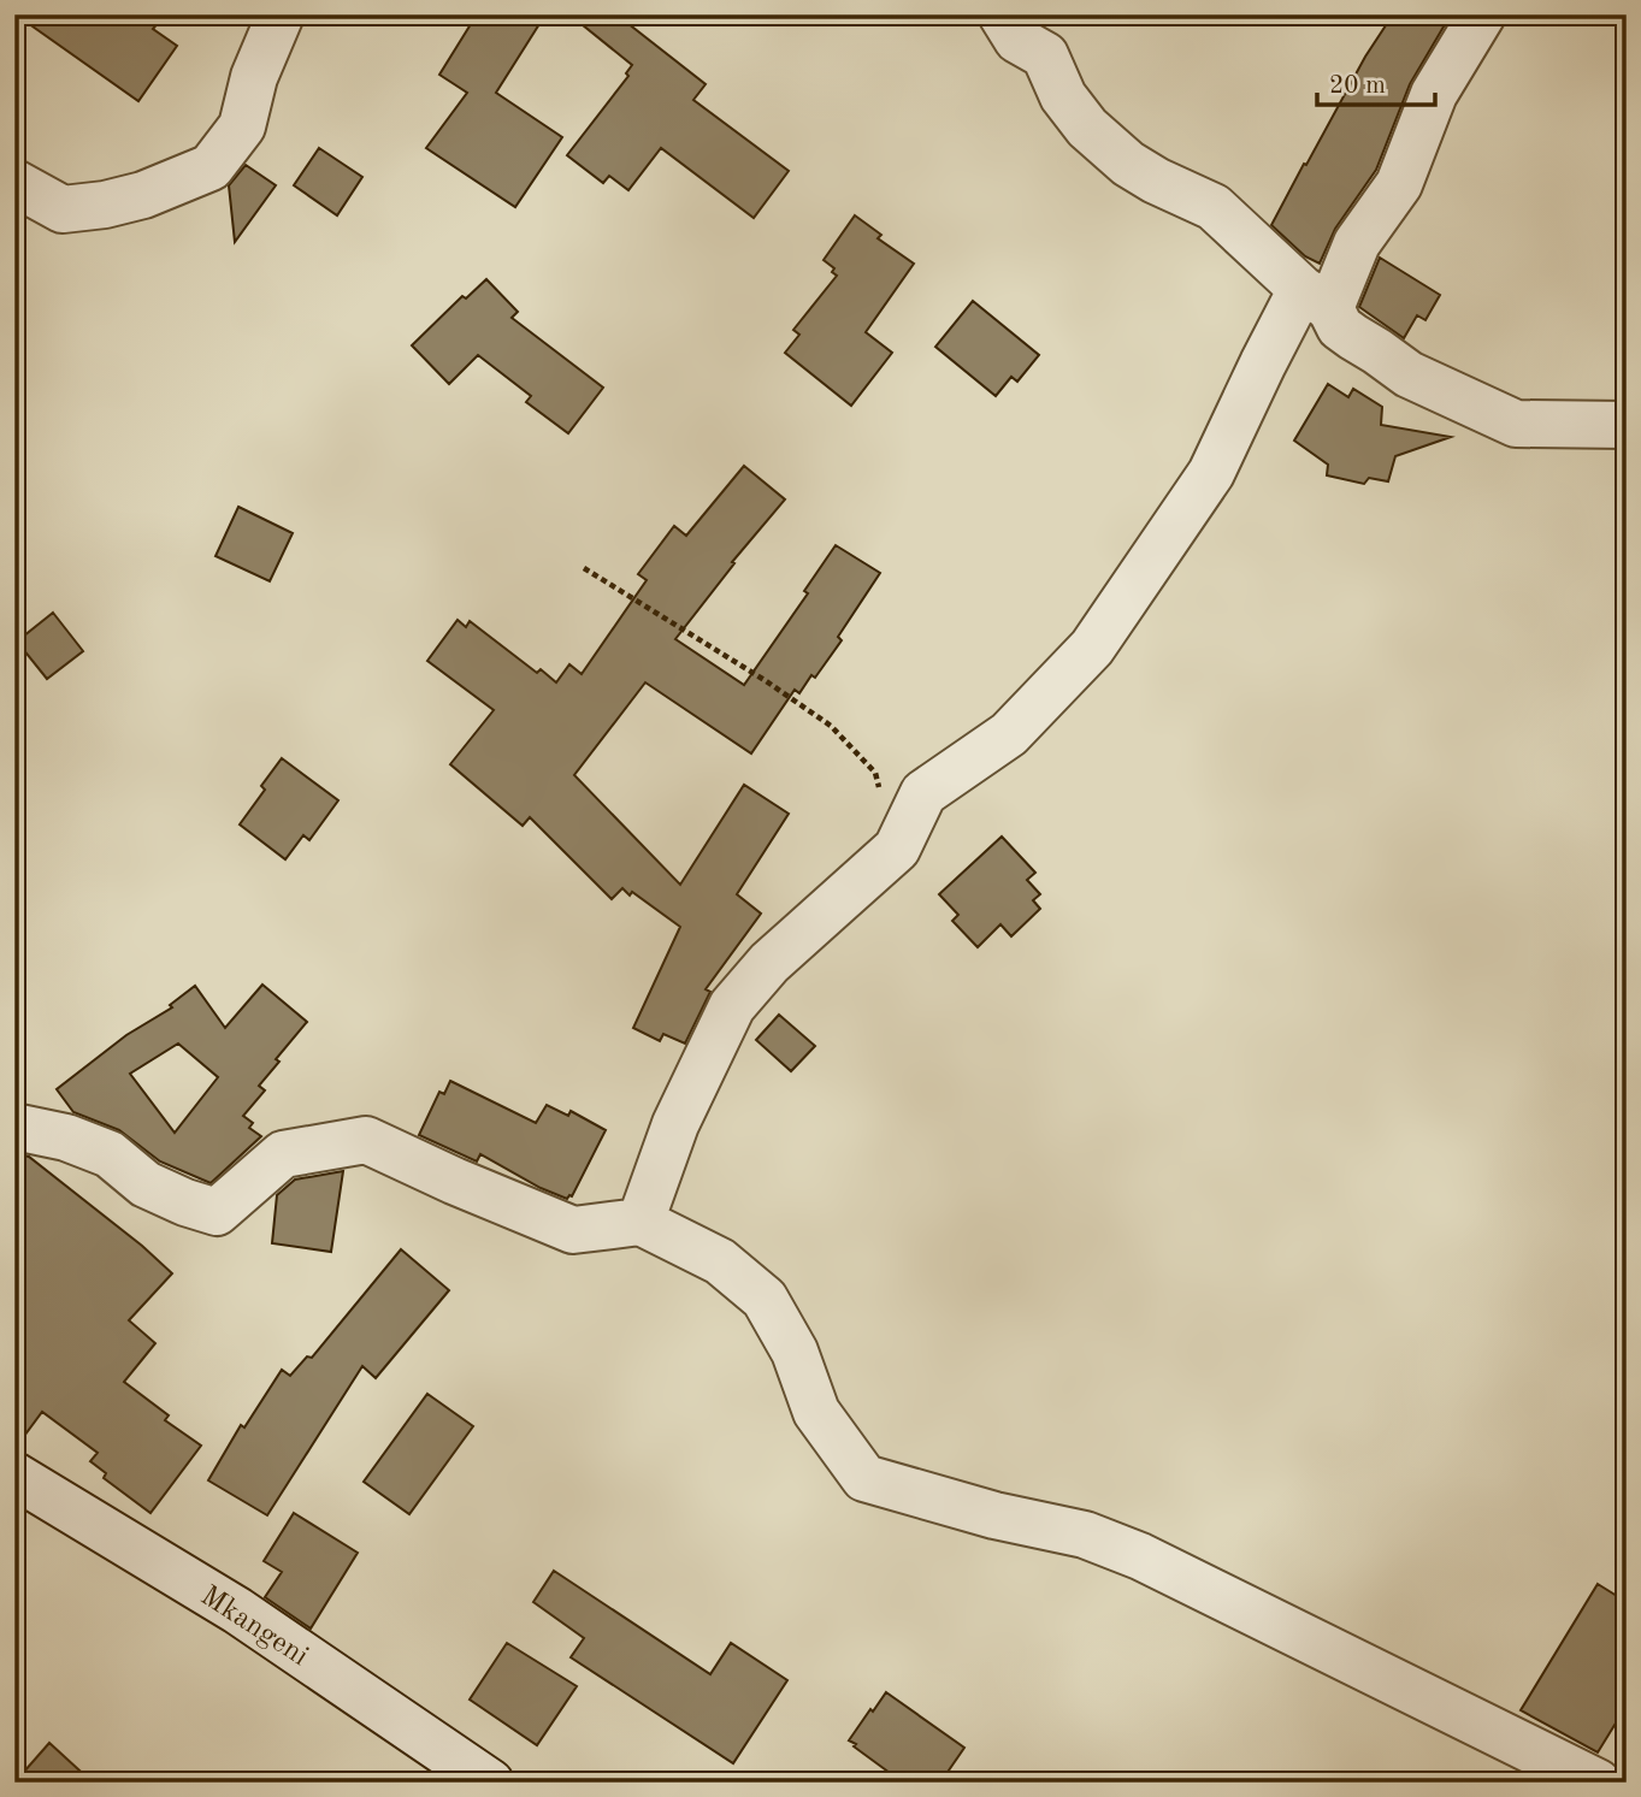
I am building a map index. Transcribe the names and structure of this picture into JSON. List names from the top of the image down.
{
  "streets": {
    "street": ["Mkangeni"]
  },
  "scale_bar": "20 m"
}
